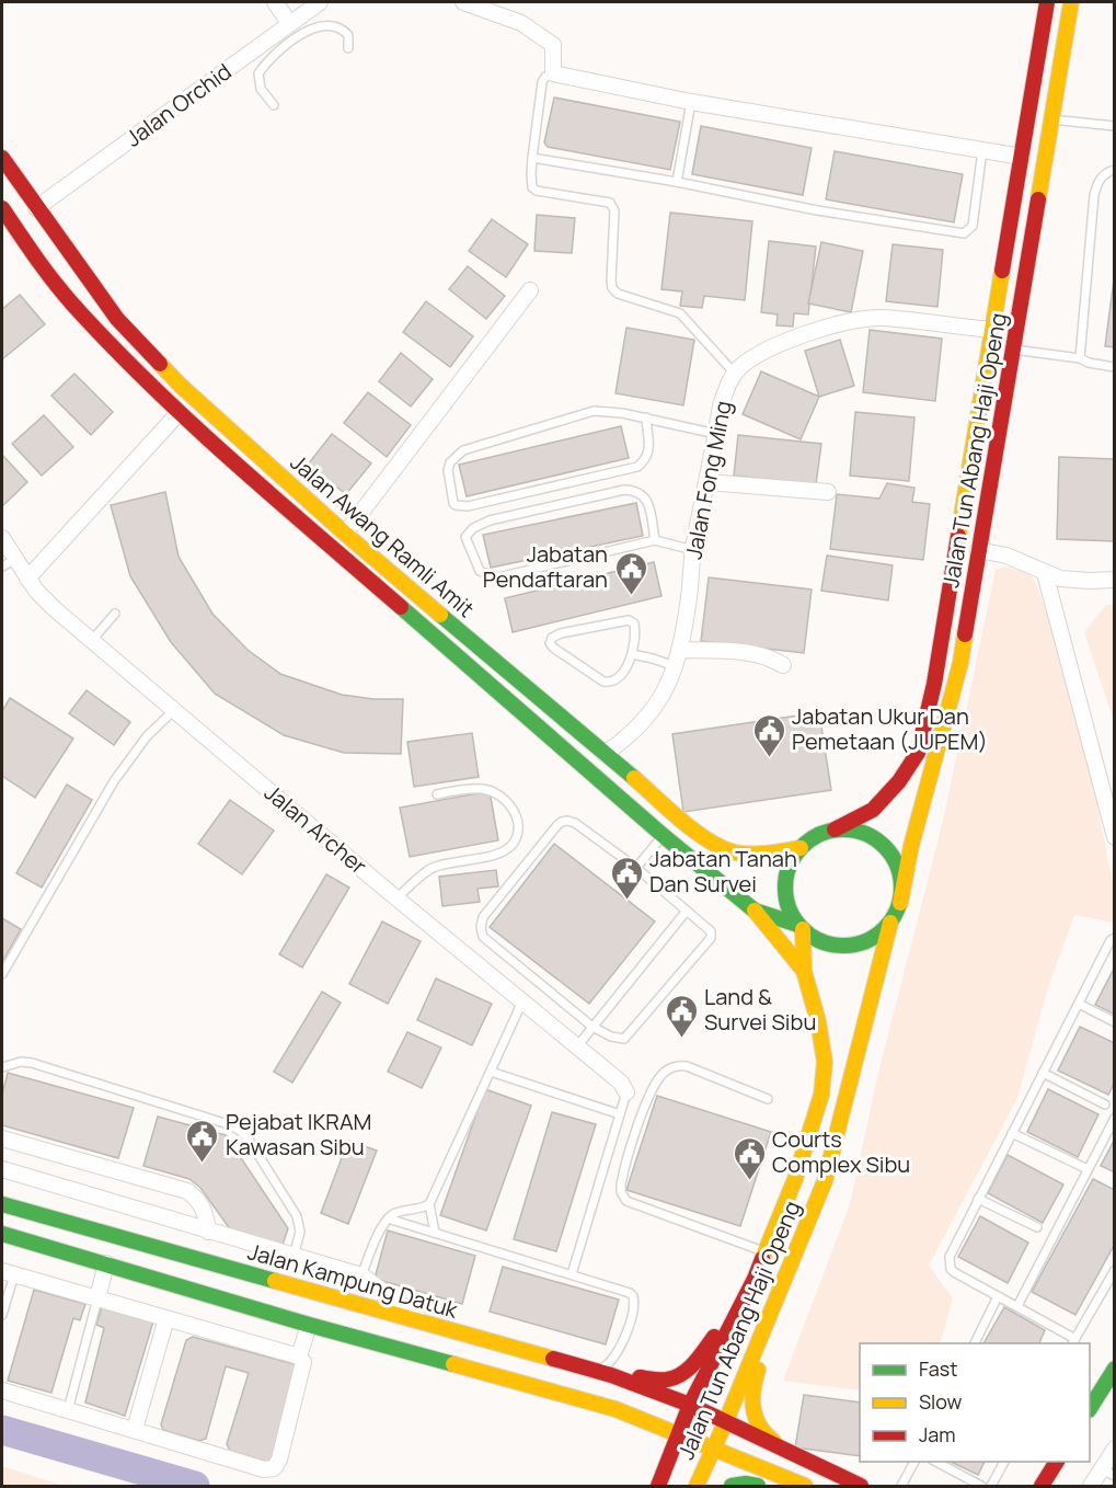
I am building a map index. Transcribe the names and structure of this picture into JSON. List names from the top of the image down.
{
  "streets": {
    "main road": ["Jalan Tun Abang Haji Openg", "Jalan Awang Ramli Amit", "Jalan Kampung Datuk"],
    "street": ["Jalan Orchid", "Jalan Fong Ming", "Jalan Archer"]
  },
  "crossings": [
    ["Jalan Orchid", "Jalan Awang Ramli Amit"],
    ["Jalan Tun Abang Haji Openg", "Jalan Fong Ming"],
    ["Jalan Tun Abang Haji Openg", "Jalan Awang Ramli Amit"],
    ["Jalan Tun Abang Haji Openg", "Jalan Kampung Datuk"],
    ["Jalan Fong Ming", "Jalan Awang Ramli Amit"]
  ],
  "places": {
    "public building": [
      "Jabatan Pendaftaran",
      "Jabatan Ukur Dan Pemetaan (JUPEM)",
      "Jabatan Tanah Dan Survei",
      "Land & Survei Sibu",
      "Pejabat IKRAM Kawasan Sibu",
      "Courts Complex Sibu"
    ]
  },
  "legend": ["Fast", "Slow", "Jam"]
}
